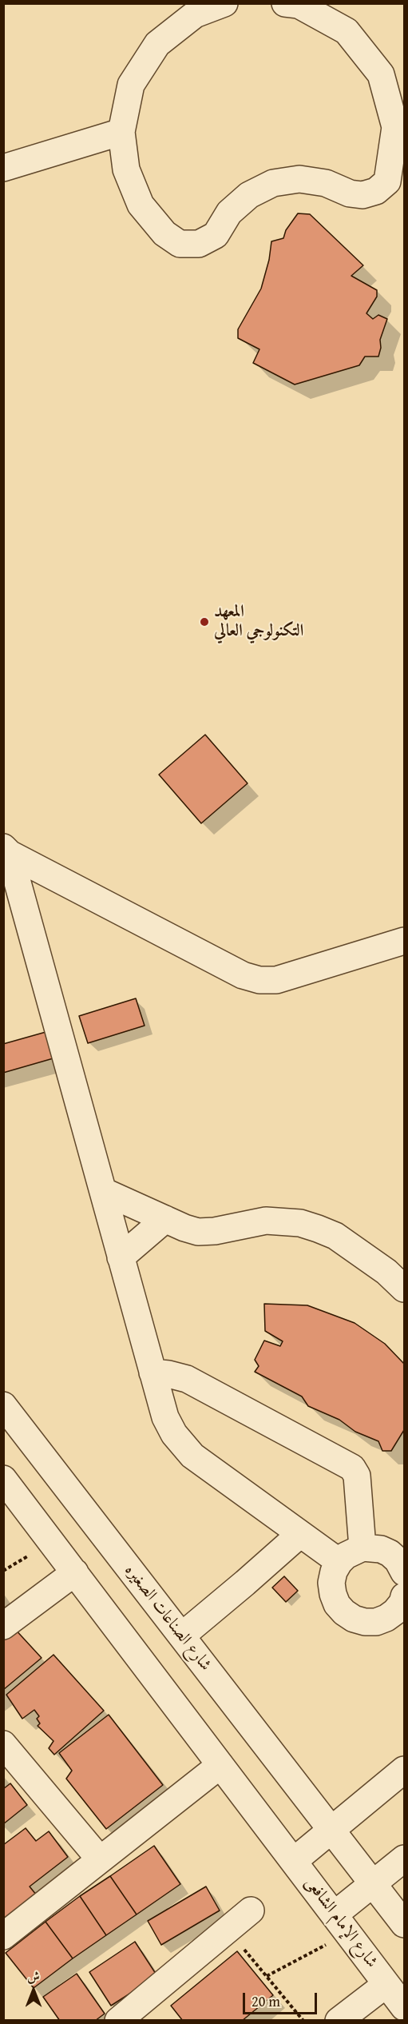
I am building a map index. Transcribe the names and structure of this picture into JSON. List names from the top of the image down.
{
  "streets": {
    "street": ["شارع الصناعات الصغيره", "شارع الإمام الشافعى"]
  },
  "places": ["المعهد التكنولوجي العالي"],
  "scale_bar": "20 m",
  "north": "top"
}
